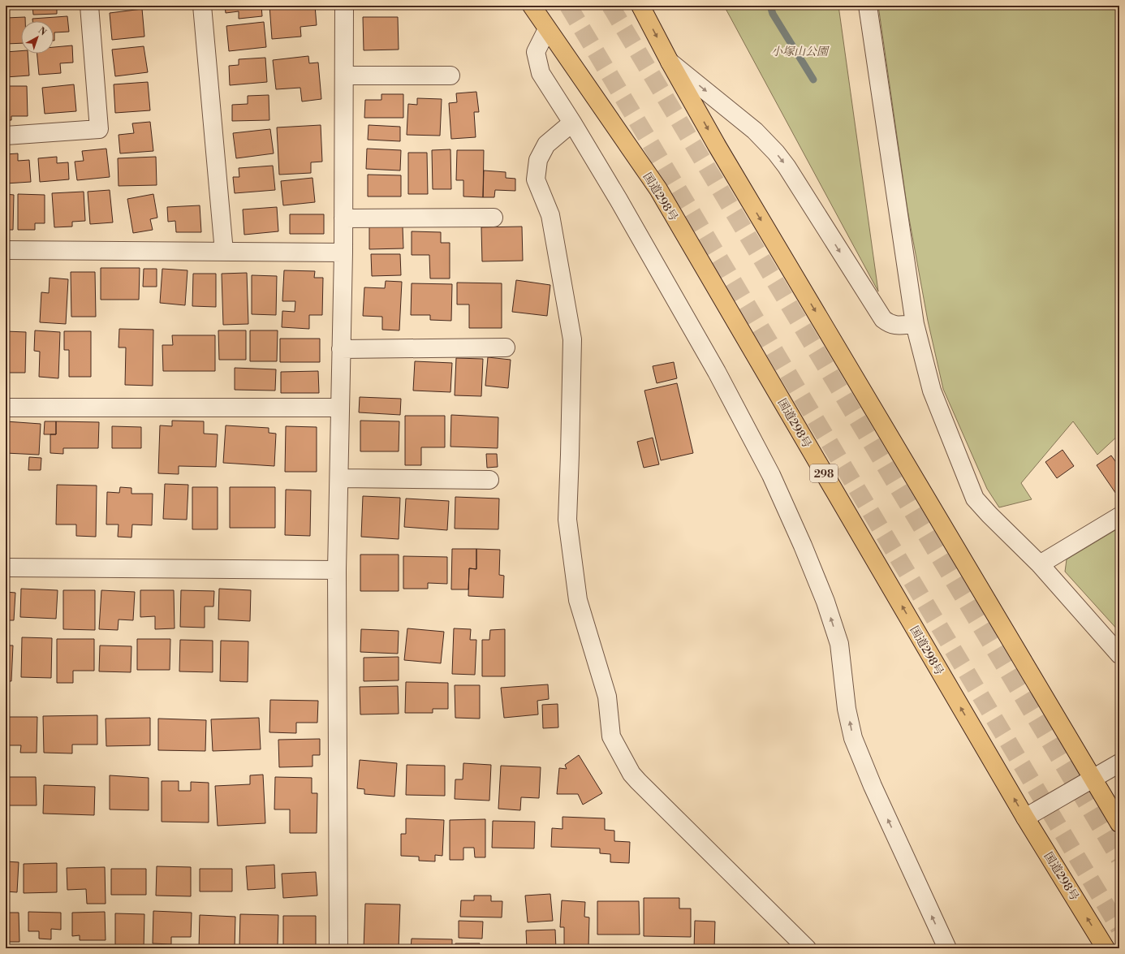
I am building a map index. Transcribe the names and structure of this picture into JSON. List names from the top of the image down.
{
  "streets": {
    "highway": ["国道298号", "298"]
  },
  "parks": ["小塚山公園"],
  "north": "top right"
}
